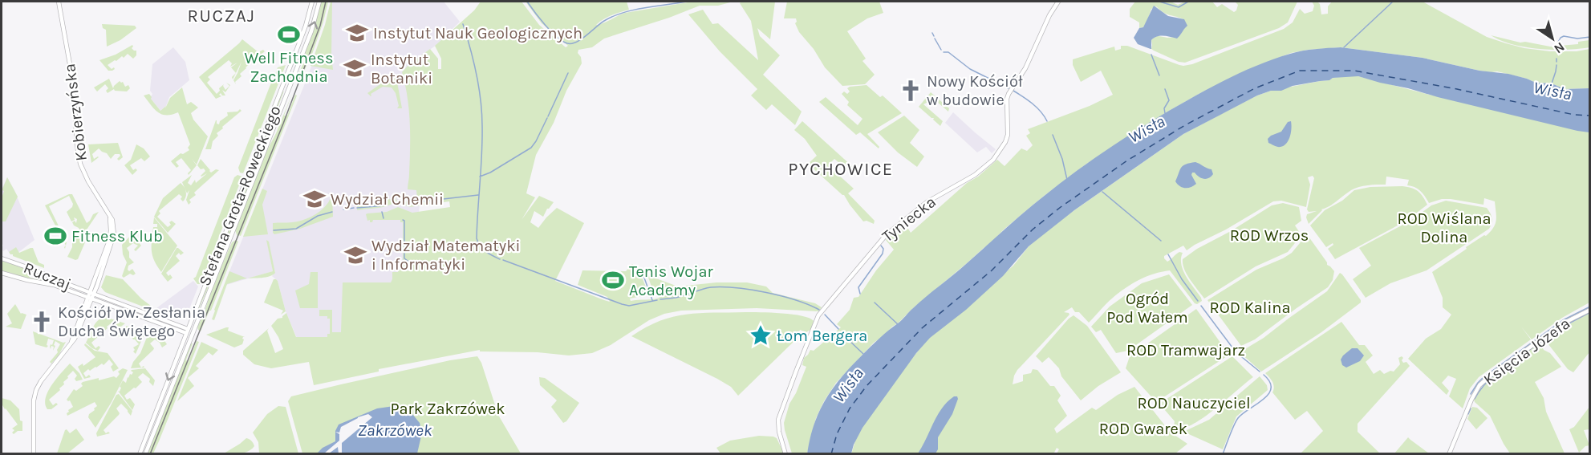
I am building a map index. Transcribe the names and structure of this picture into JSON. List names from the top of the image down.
{
  "streets": {
    "main road": [
      "Kobierzyńska",
      "Stefana Grota-Roweckiego",
      "Tyniecka",
      "Ruczaj",
      "Księcia Józefa"
    ]
  },
  "crossings": [
    ["Kobierzyńska", "Ruczaj"]
  ],
  "districts": ["RUCZAJ", "PYCHOWICE"],
  "water": ["Wisła", "Zakrzówek"],
  "parks": [
    "ROD Wiślana Dolina",
    "ROD Wrzos",
    "Ogród Pod Wałem",
    "ROD Kalina",
    "ROD Tramwajarz",
    "ROD Nauczyciel",
    "Park Zakrzówek",
    "ROD Gwarek"
  ],
  "places": {
    "school or university": [
      "Instytut Nauk Geologicznych",
      "Instytut Botaniki",
      "Wydział Chemii",
      "Wydział Matematyki i Informatyki"
    ],
    "sports": ["Well Fitness Zachodnia", "Fitness Klub", "Tenis Wojar Academy"],
    "church": ["Nowy Kościół w budowie", "Kościół pw. Zesłania Ducha Świętego"],
    "place": ["Łom Bergera"]
  },
  "north": "bottom right"
}
